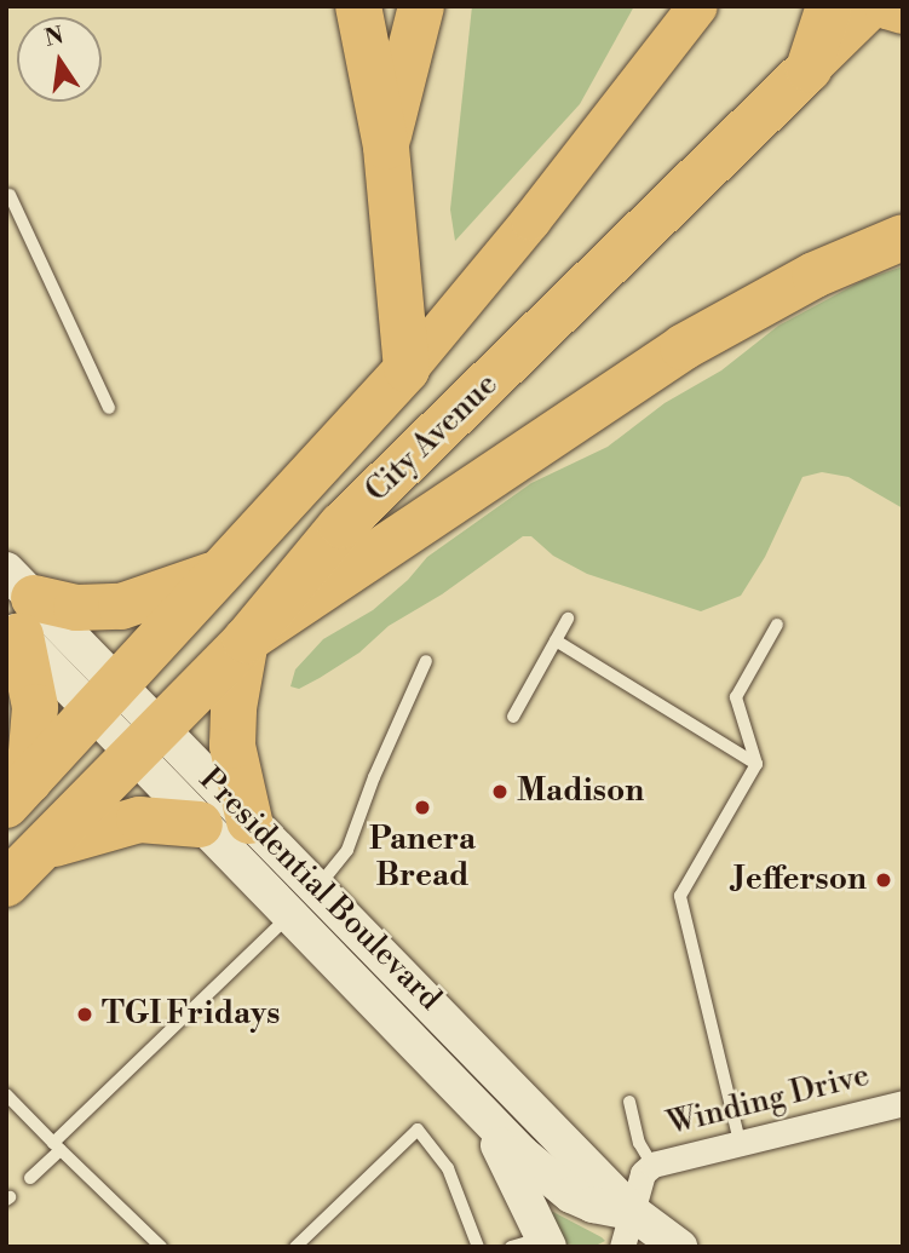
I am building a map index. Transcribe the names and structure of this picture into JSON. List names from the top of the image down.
{
  "streets": {
    "highway": ["City Avenue"],
    "main road": ["Presidential Boulevard"],
    "street": ["Winding Drive"]
  },
  "crossings": [
    ["City Avenue", "Presidential Boulevard"],
    ["Presidential Boulevard", "Winding Drive"]
  ],
  "places": [
    "Madison",
    "Panera Bread",
    "Jefferson",
    "TGI Fridays"
  ],
  "north": "top"
}
